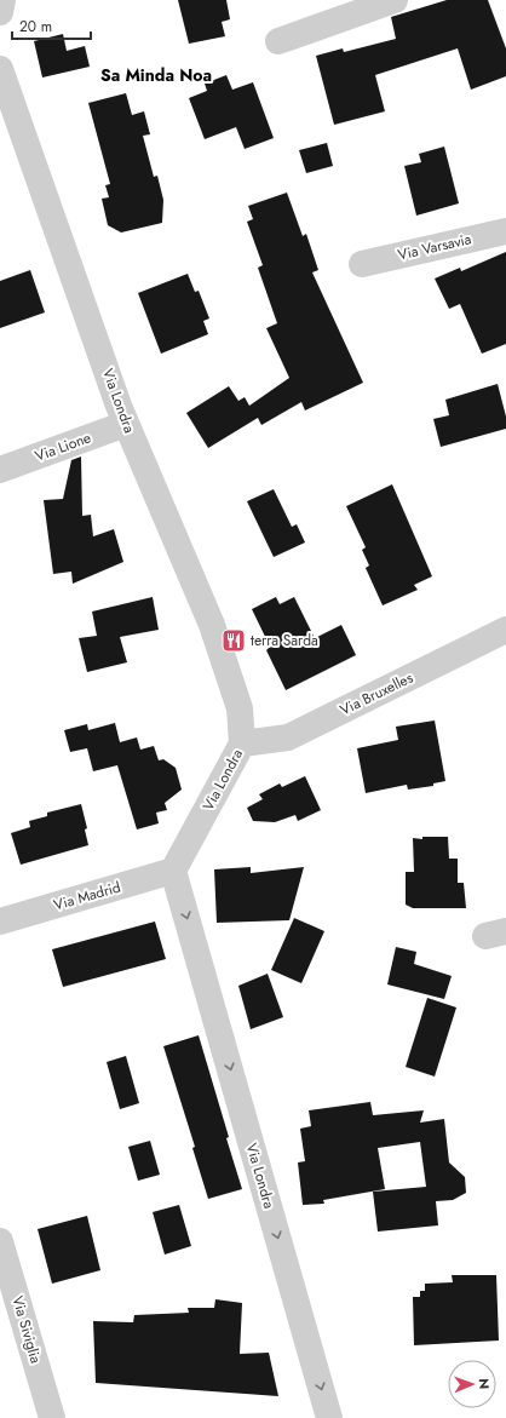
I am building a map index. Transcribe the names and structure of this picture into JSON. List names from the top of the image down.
{
  "streets": {
    "street": [
      "Via Varsavia",
      "Via Londra",
      "Via Lione",
      "Via Bruxelles",
      "Via Madrid",
      "Via Siviglia"
    ]
  },
  "crossings": [
    ["Via Londra", "Via Lione"],
    ["Via Londra", "Via Bruxelles"],
    ["Via Londra", "Via Madrid"]
  ],
  "one_way": ["Via Londra"],
  "districts": ["Sa Minda Noa"],
  "places": {
    "restaurant": ["terra Sarda"]
  },
  "scale_bar": "20 m",
  "north": "right"
}
